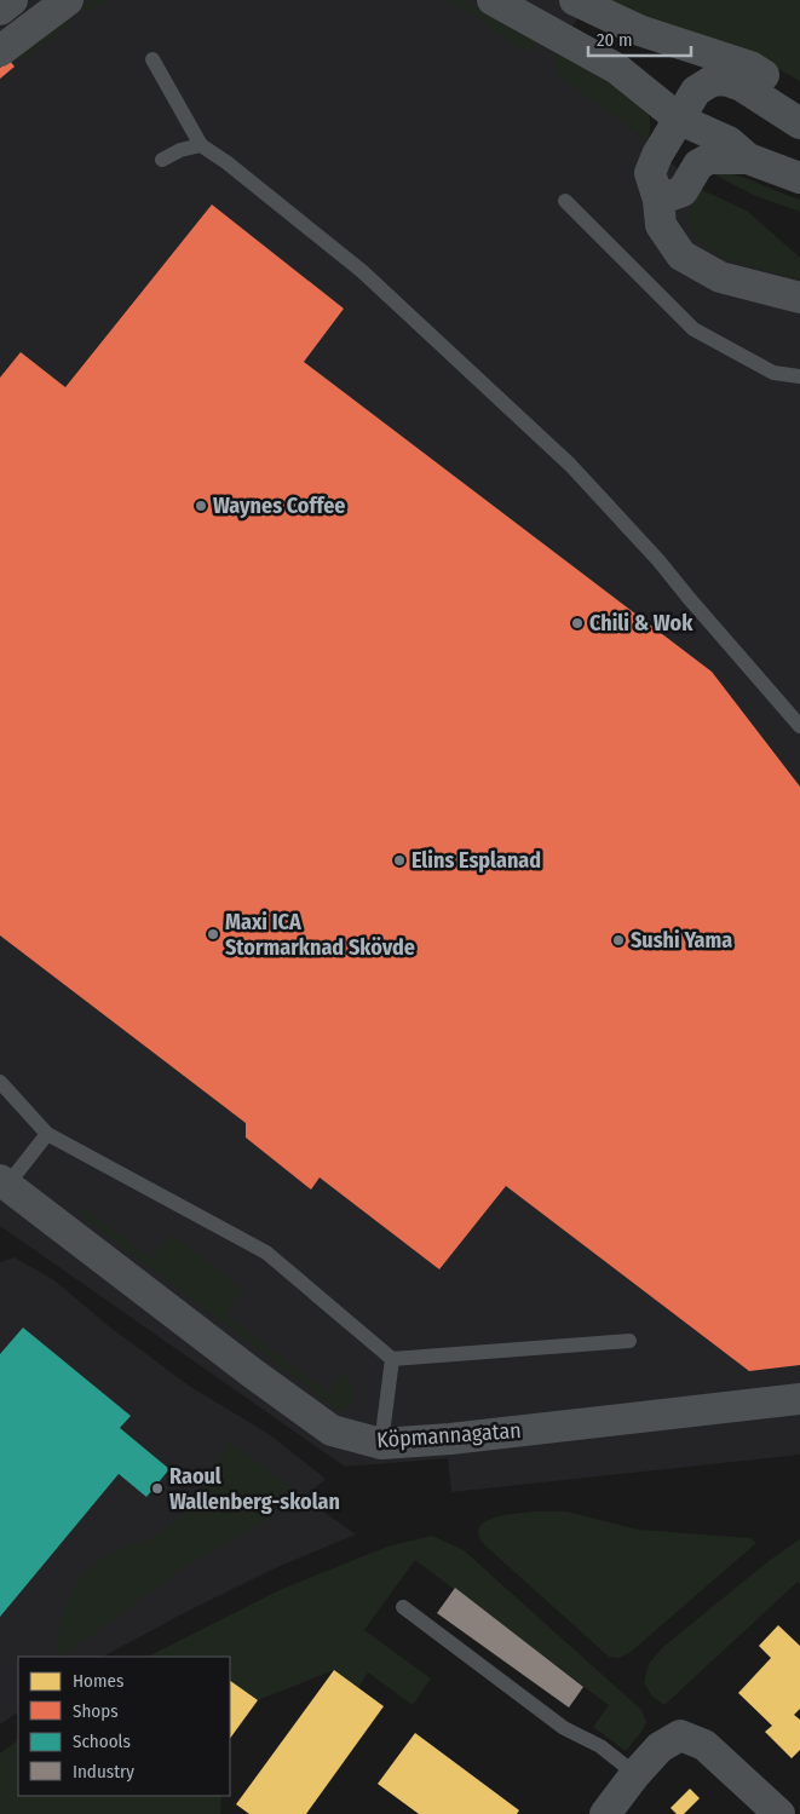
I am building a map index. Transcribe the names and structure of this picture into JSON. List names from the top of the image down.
{
  "streets": {
    "street": ["Köpmannagatan"]
  },
  "places": [
    "Waynes Coffee",
    "Chili & Wok",
    "Elins Esplanad",
    "Maxi ICA Stormarknad Skövde",
    "Sushi Yama",
    "Raoul Wallenberg-skolan"
  ],
  "legend": [
    "Homes",
    "Shops",
    "Schools",
    "Industry"
  ],
  "scale_bar": "20 m"
}
